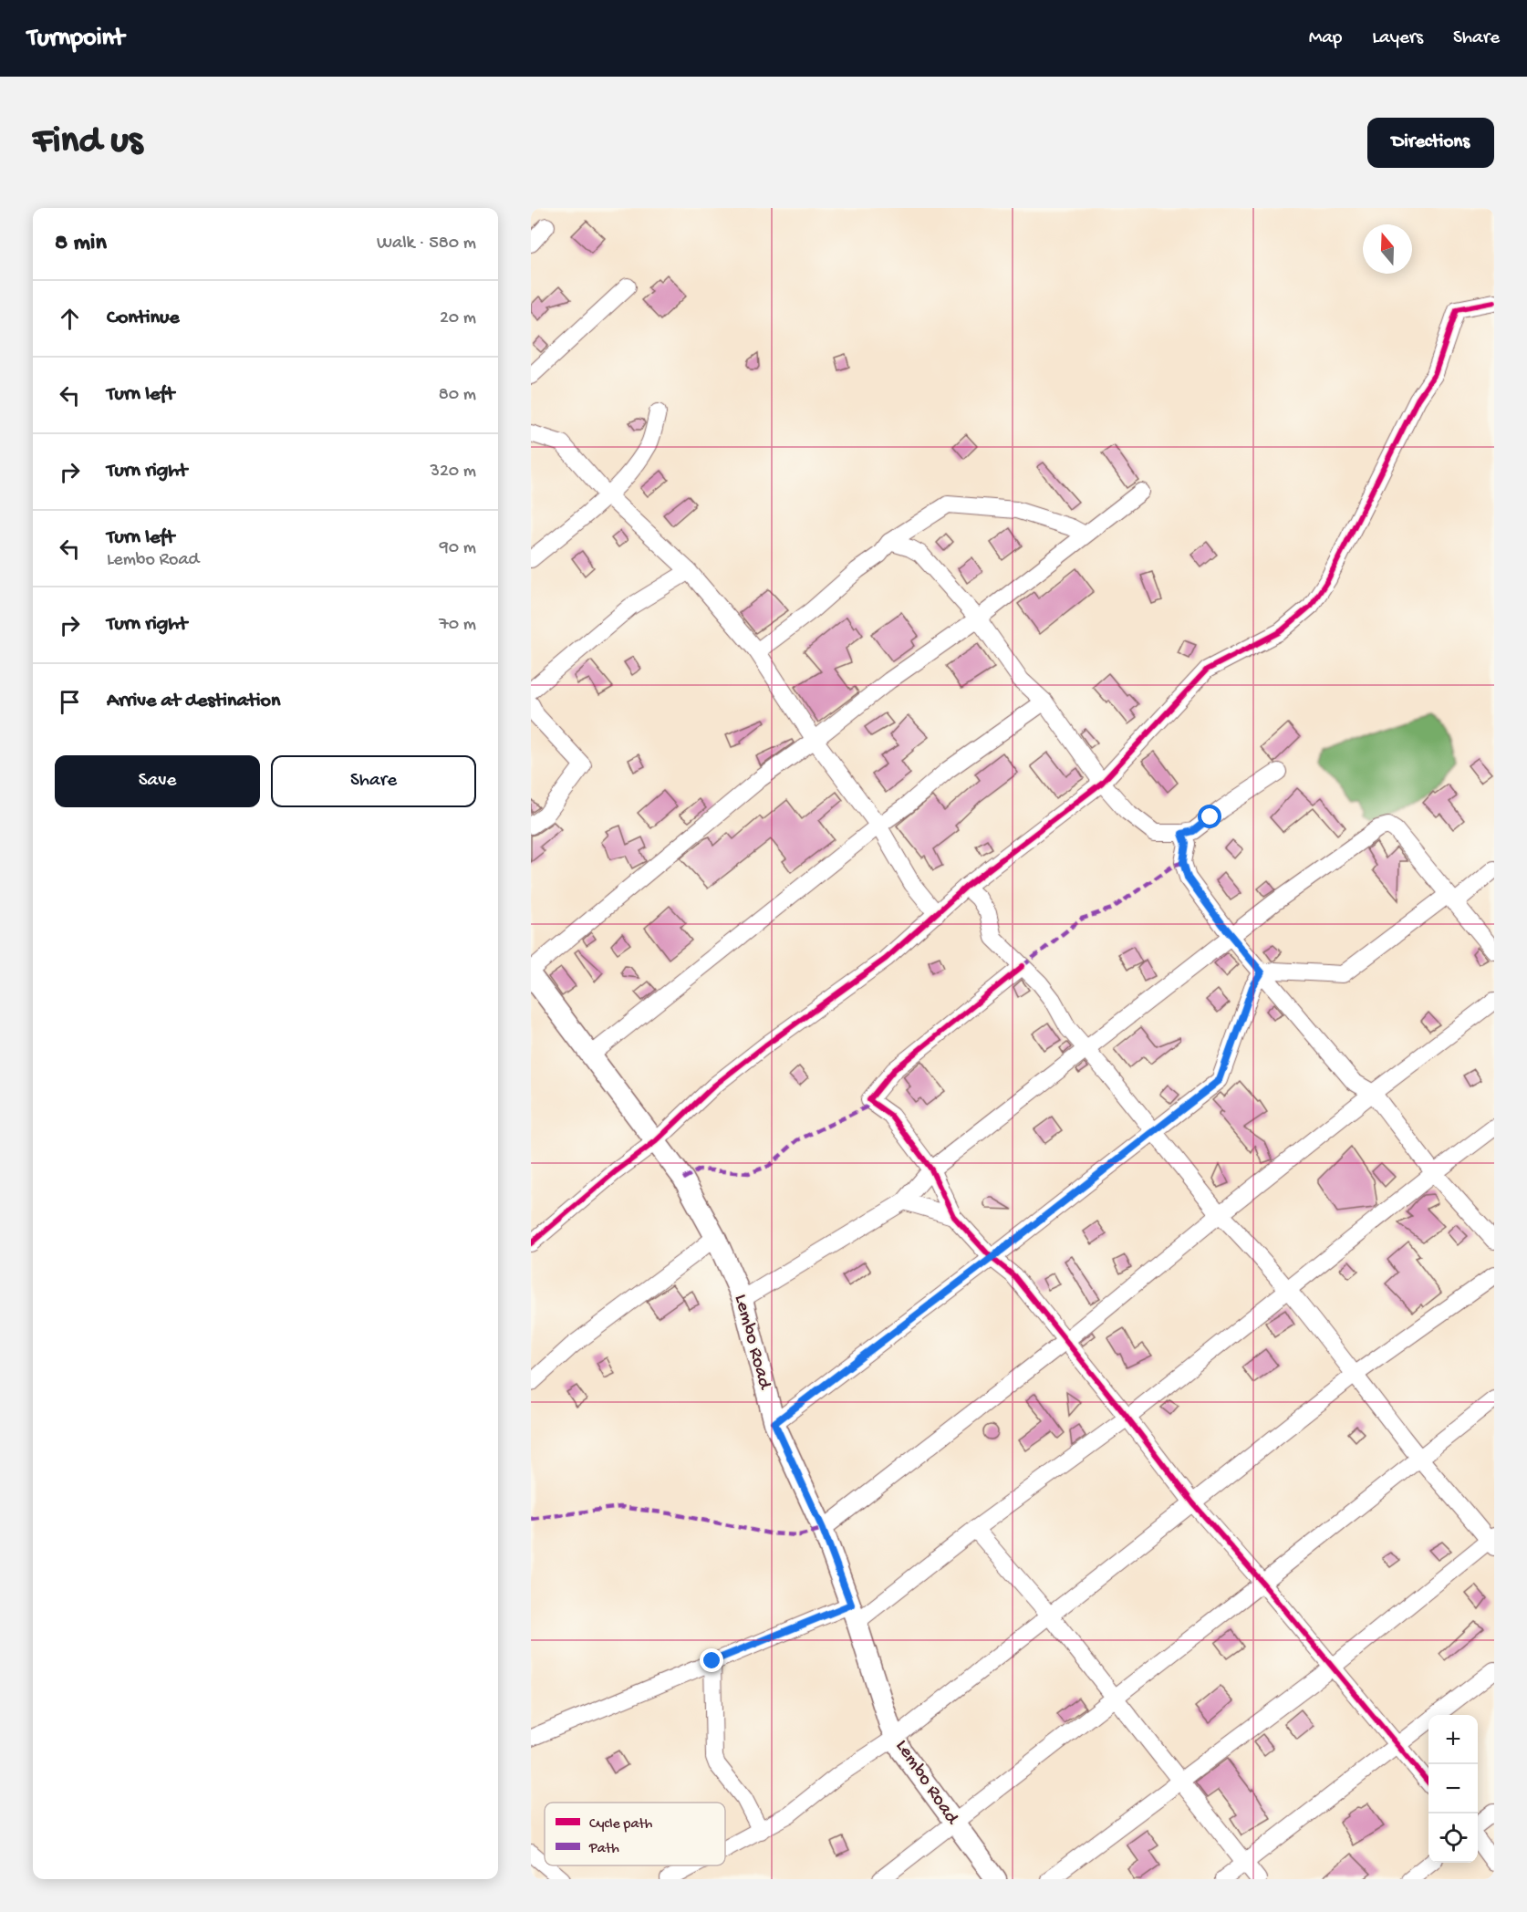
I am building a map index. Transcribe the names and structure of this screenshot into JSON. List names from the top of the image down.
{
  "streets": {
    "street": ["Lembo Road"]
  },
  "legend": ["Cycle path", "Path"],
  "north": "top",
  "page": {
    "header": "Turnpoint",
    "nav": ["Map", "Layers", "Share"],
    "buttons": [
      "Directions",
      ["Save", "Share"]
    ],
    "title": "Find us",
    "heading": ["8 min", "Walk · 580 m"],
    "list": [
      ["Continue", "20 m"],
      ["Turn left", "80 m"],
      ["Turn right", "320 m"],
      ["Turn left", "Lembo Road", "90 m"],
      ["Turn right", "70 m"],
      "Arrive at destination"
    ],
    "map_buttons": ["+", "−"]
  }
}
